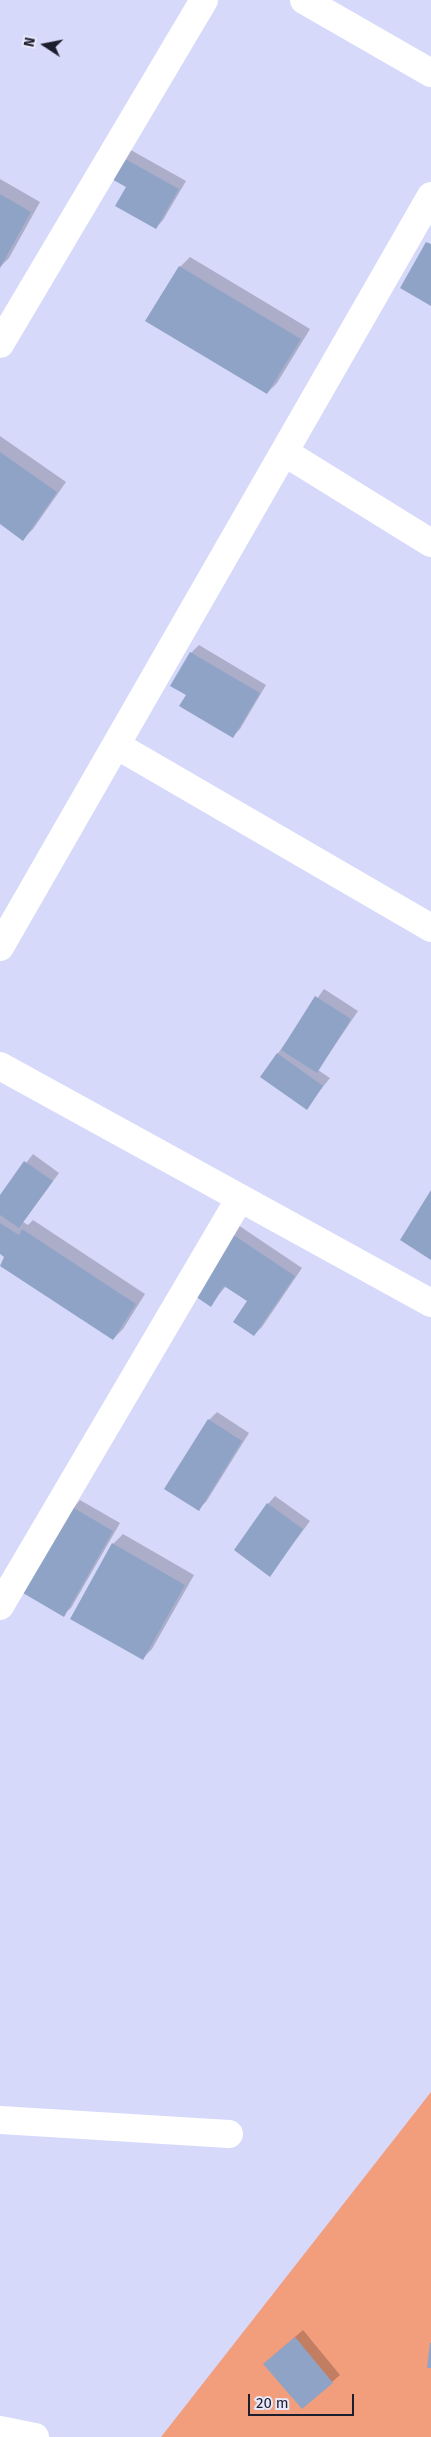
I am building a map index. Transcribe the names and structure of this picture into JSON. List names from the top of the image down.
{
  "scale_bar": "20 m",
  "north": "left"
}
